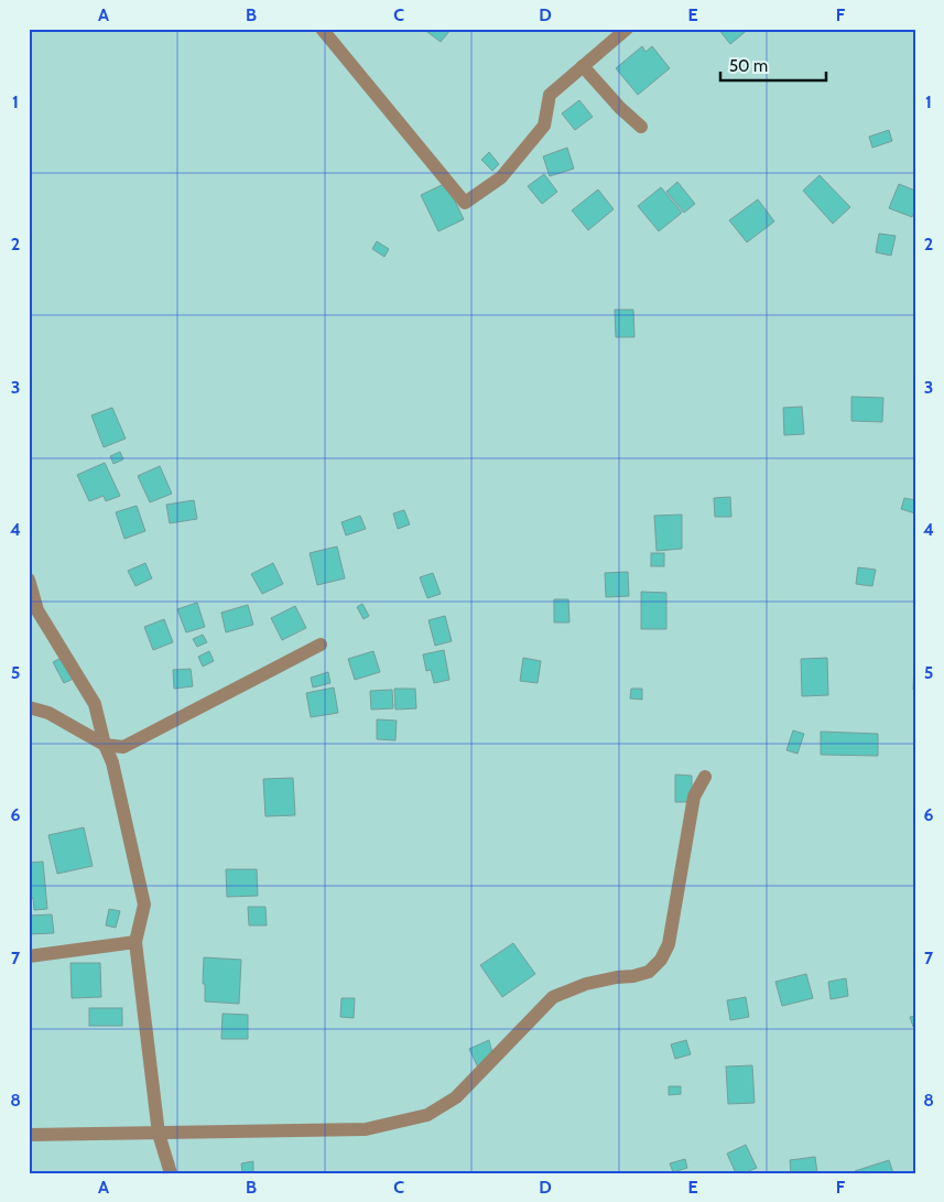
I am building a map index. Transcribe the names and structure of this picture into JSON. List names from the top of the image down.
{
  "scale_bar": "50 m",
  "grid": {
    "columns": [
      "A",
      "B",
      "C",
      "D",
      "E",
      "F"
    ],
    "rows": [
      "1",
      "2",
      "3",
      "4",
      "5",
      "6",
      "7",
      "8"
    ]
  }
}
